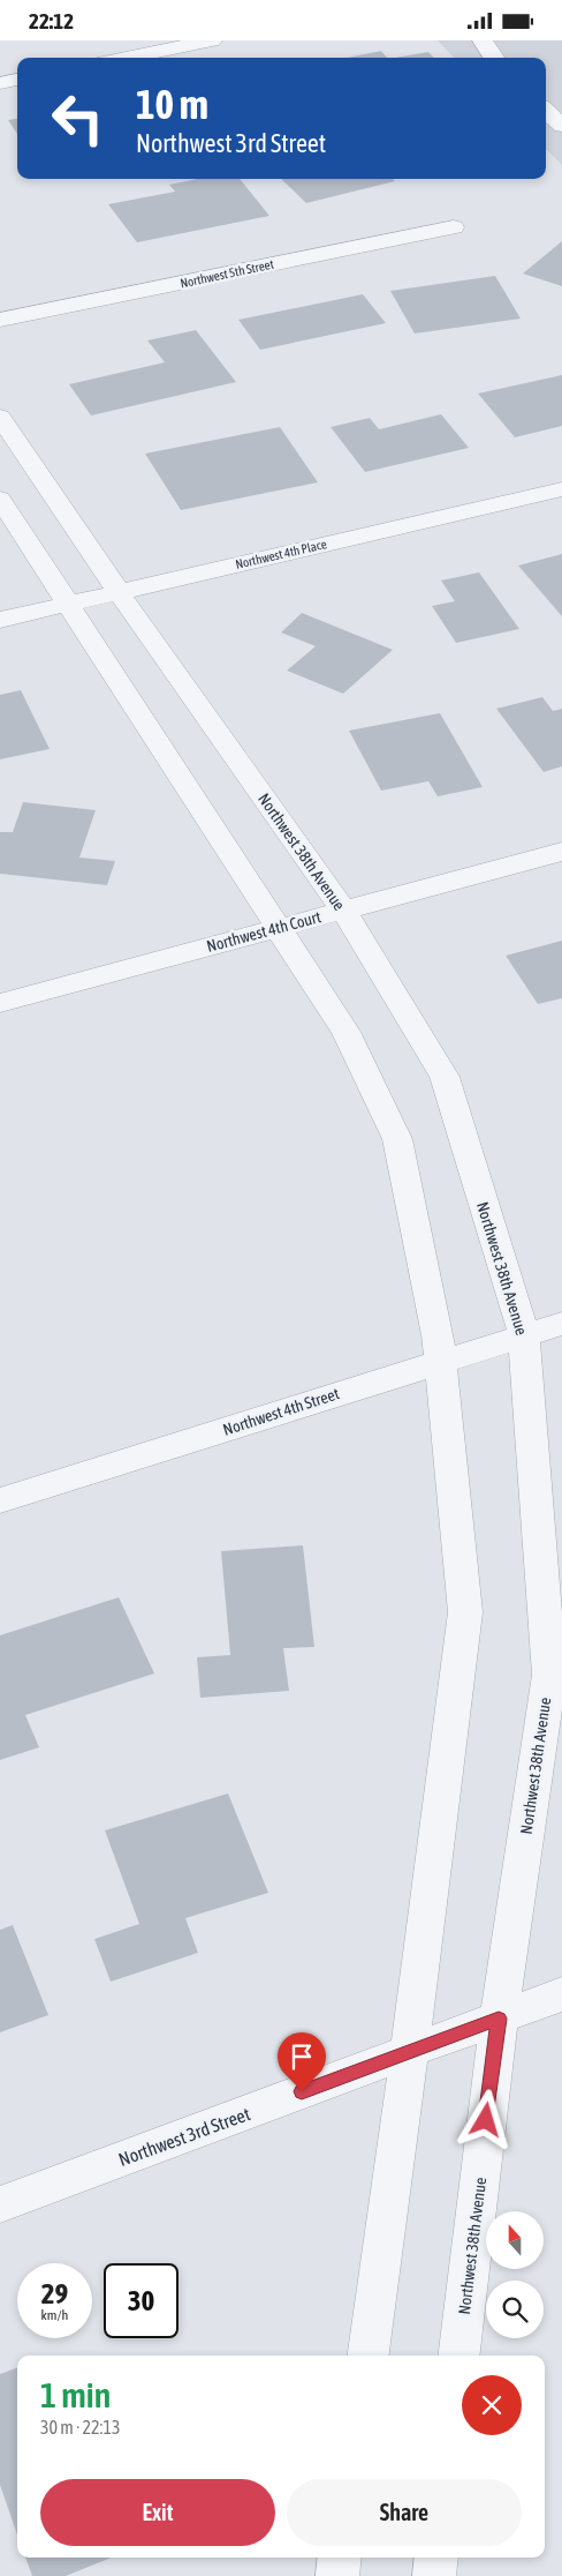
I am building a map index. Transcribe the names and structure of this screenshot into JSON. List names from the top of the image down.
{
  "streets": {
    "street": [
      "Northwest 5th Street",
      "Northwest 4th Place",
      "Northwest 38th Avenue",
      "Northwest 4th Court",
      "Northwest 4th Street",
      "Northwest 3rd Street"
    ]
  },
  "crossings": [
    ["Northwest 4th Place", "Northwest 38th Avenue"],
    ["Northwest 38th Avenue", "Northwest 4th Court"],
    ["Northwest 38th Avenue", "Northwest 4th Street"],
    ["Northwest 38th Avenue", "Northwest 3rd Street"]
  ],
  "north": "top",
  "page": {
    "status": "22:12",
    "turn": ["10 m", "Northwest 3rd Street"],
    "speed": "29 km/h",
    "limit": "30",
    "heading": ["1 min", "30 m · 22:13"],
    "buttons": ["Exit", "Share"]
  }
}
